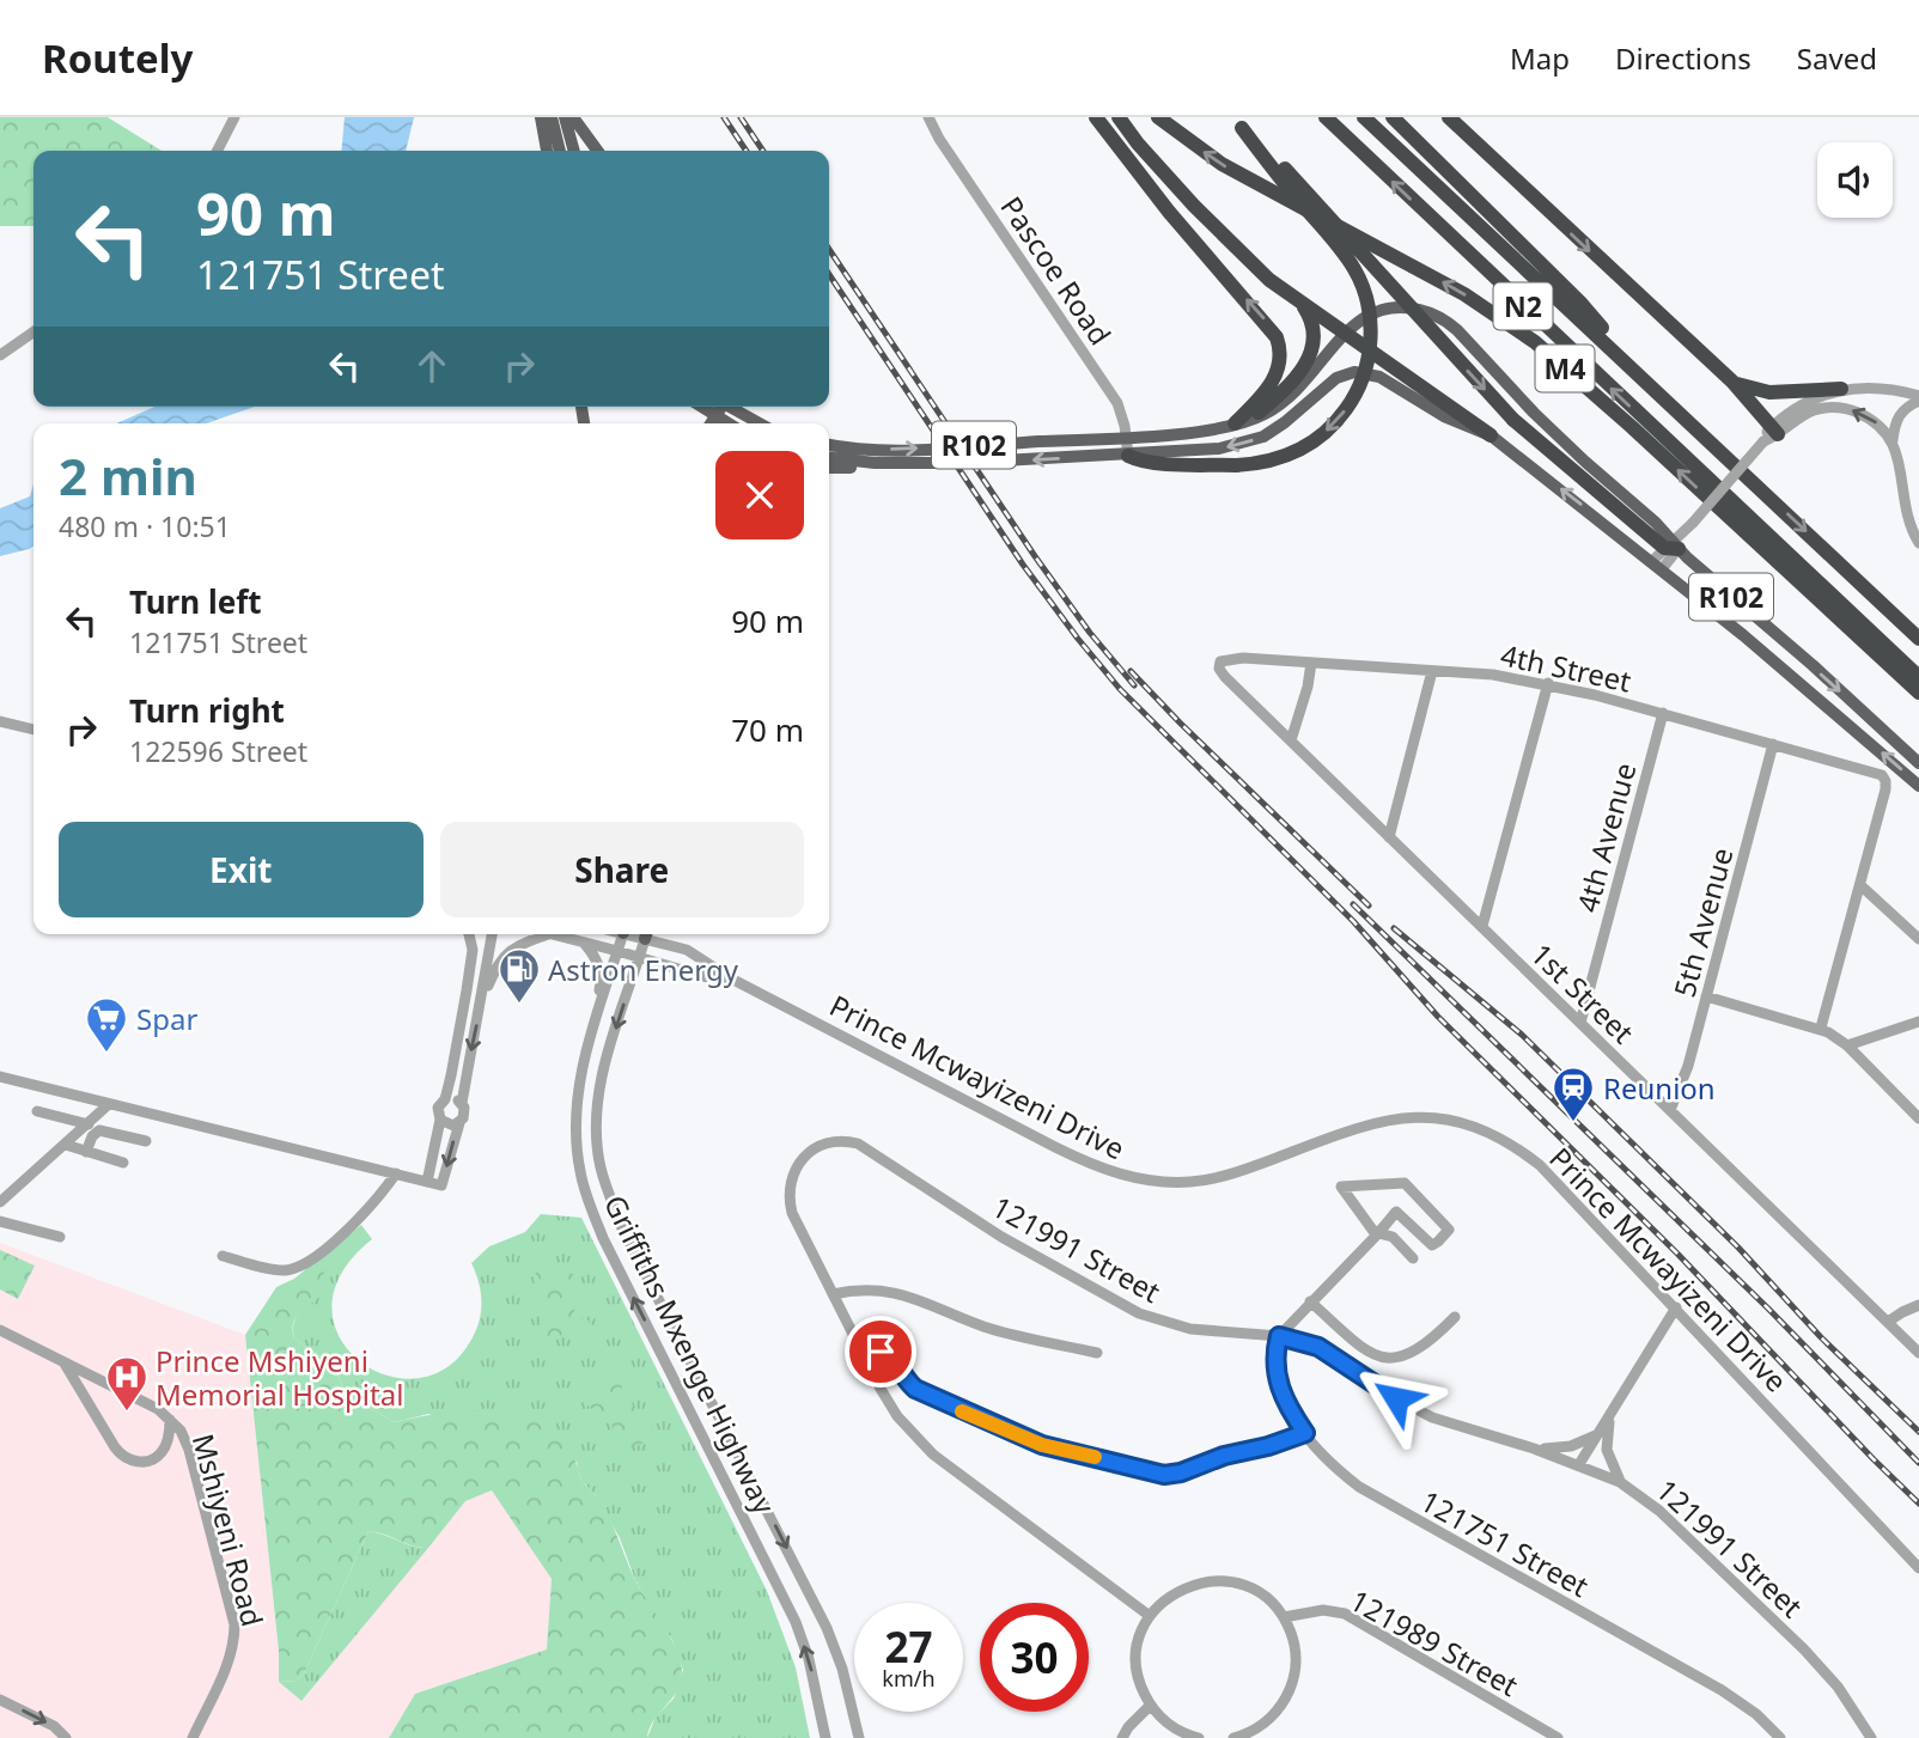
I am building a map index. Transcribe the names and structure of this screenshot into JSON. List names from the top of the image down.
{
  "streets": {
    "highway": ["N2", "M4"],
    "main road": ["R102"],
    "street": [
      "Pascoe Road",
      "4th Street",
      "4th Avenue",
      "5th Avenue",
      "1st Street",
      "Prince Mcwayizeni Drive",
      "121991 Street",
      "Griffiths Mxenge Highway",
      "Mshiyeni Road",
      "121751 Street",
      "121989 Street"
    ]
  },
  "crossings": [
    ["Pascoe Road", "R102"],
    ["4th Street", "4th Avenue"],
    ["4th Street", "5th Avenue"],
    ["4th Street", "1st Street"],
    ["4th Avenue", "1st Street"],
    ["5th Avenue", "1st Street"],
    ["Prince Mcwayizeni Drive", "Griffiths Mxenge Highway"],
    ["121991 Street", "121751 Street"]
  ],
  "places": {
    "fuel station": ["Astron Energy"],
    "supermarket": ["Spar"],
    "station": ["Reunion"],
    "hospital": ["Prince Mshiyeni Memorial Hospital"]
  },
  "page": {
    "header": "Routely",
    "nav": ["Map", "Directions", "Saved"],
    "turn": ["90 m", "121751 Street"],
    "heading": ["2 min", "480 m · 10:51"],
    "list": [
      {
        "name": "Turn left",
        "note": "121751 Street",
        "value": "90 m"
      },
      {
        "name": "Turn right",
        "note": "122596 Street",
        "value": "70 m"
      }
    ],
    "buttons": ["Exit", "Share"],
    "speed": "27 km/h",
    "limit": "30"
  }
}
